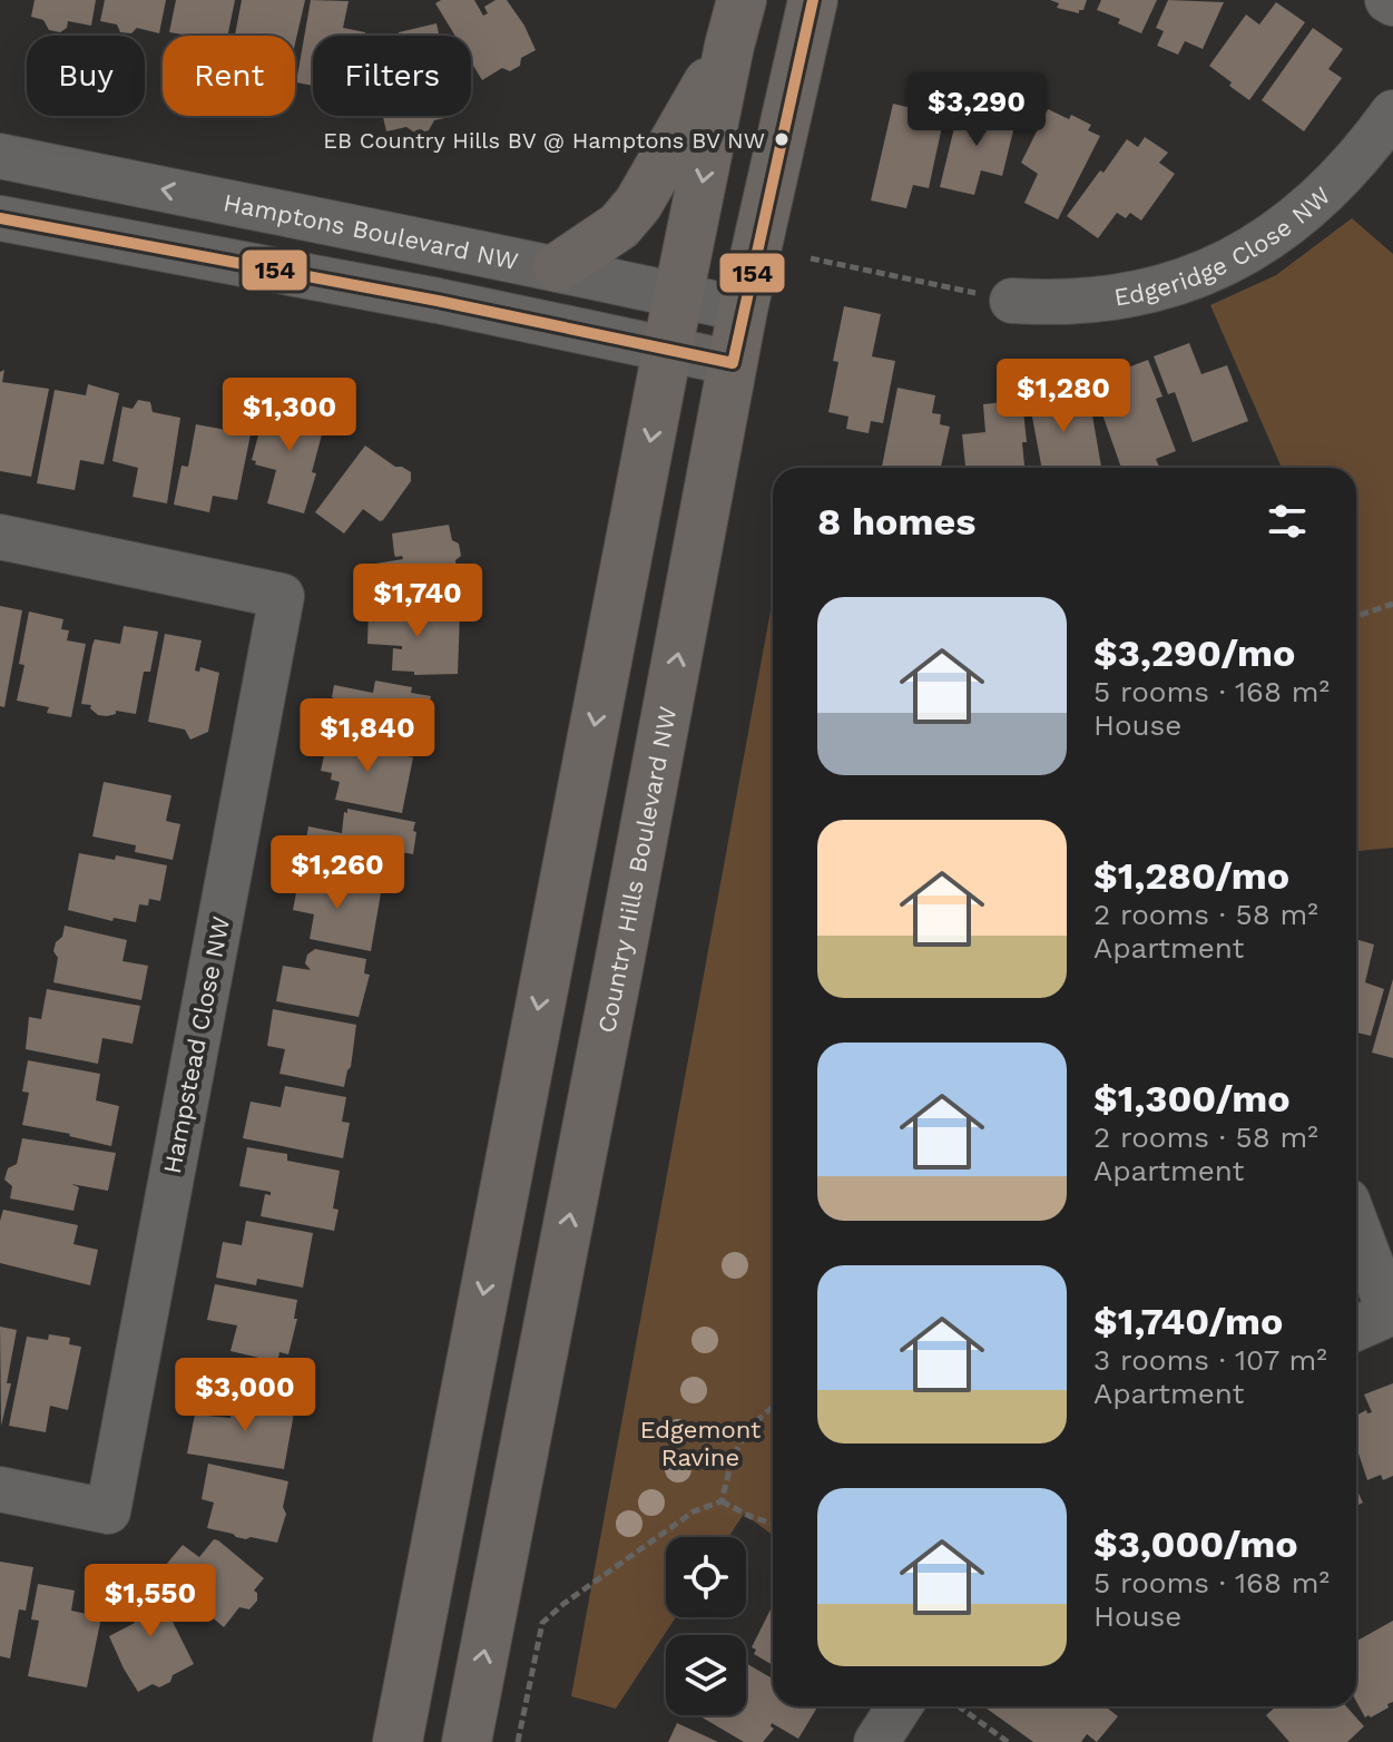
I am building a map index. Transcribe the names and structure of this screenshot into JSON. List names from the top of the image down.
{
  "streets": {
    "main road": ["Country Hills Boulevard NW"],
    "street": ["Hamptons Boulevard NW", "Edgeridge Close NW", "Hampstead Close NW"]
  },
  "crossings": [
    ["Hamptons Boulevard NW", "Country Hills Boulevard NW"]
  ],
  "parks": ["Edgemont Ravine"],
  "places": ["EB Country Hills BV @ Hamptons BV NW"],
  "lines": ["transit line 154"],
  "page": {
    "chip": ["Buy", "Rent", "Filters"],
    "price": [
      "$3,290",
      "$1,280",
      "$1,300",
      "$1,740",
      "$1,840",
      "$1,260",
      "$3,000",
      "$1,550"
    ],
    "heading": "8 homes",
    "list": [
      {
        "name": "$3,290/mo",
        "note": "5 rooms · 168 m² · House"
      },
      {
        "name": "$1,280/mo",
        "note": "2 rooms · 58 m² · Apartment"
      },
      {
        "name": "$1,300/mo",
        "note": "2 rooms · 58 m² · Apartment"
      },
      {
        "name": "$1,740/mo",
        "note": "3 rooms · 107 m² · Apartment"
      },
      {
        "name": "$3,000/mo",
        "note": "5 rooms · 168 m² · House"
      }
    ]
  }
}
